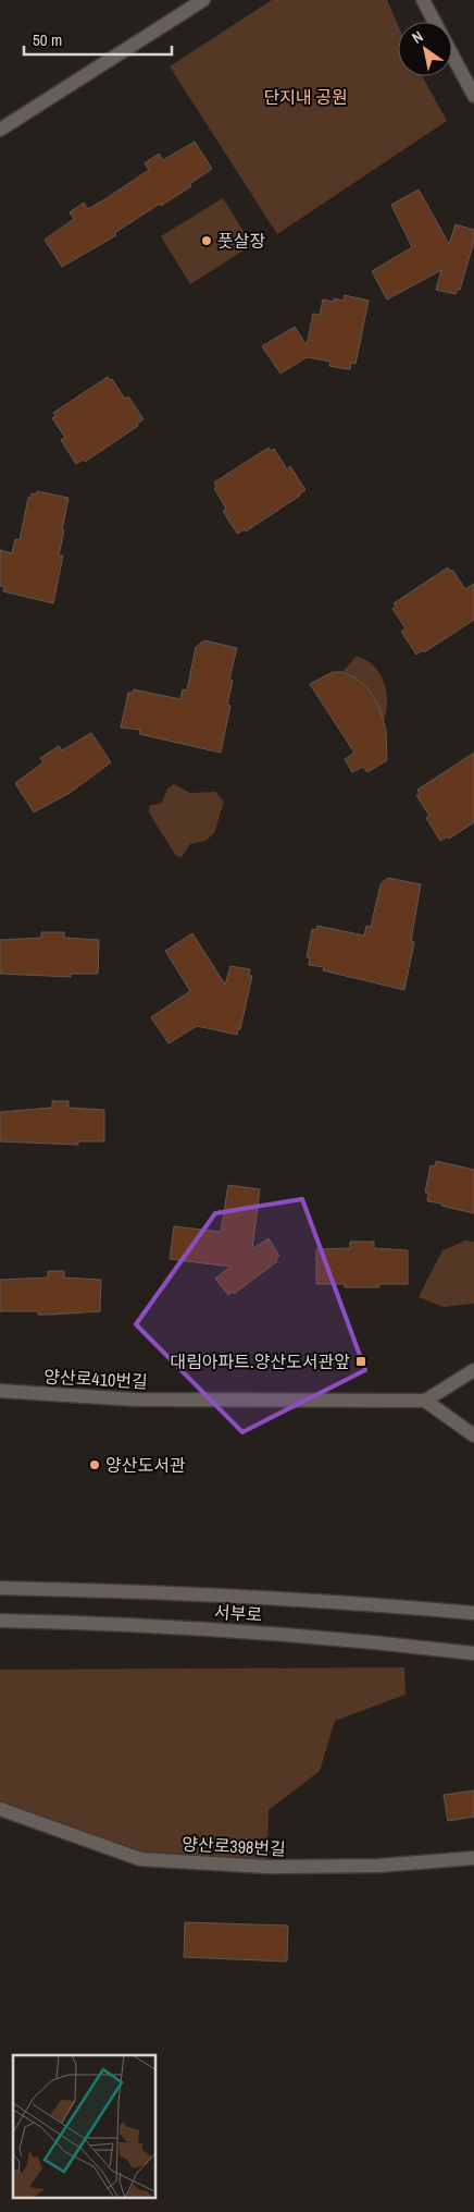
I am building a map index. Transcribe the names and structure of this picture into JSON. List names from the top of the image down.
{
  "streets": {
    "street": ["양산로410번길", "서부로", "양산로398번길"]
  },
  "parks": ["단지내 공원"],
  "places": {
    "other": ["풋살장", "양산도서관"],
    "transit": ["대림아파트.양산도서관앞"]
  },
  "scale_bar": "50 m",
  "north": "top left"
}
